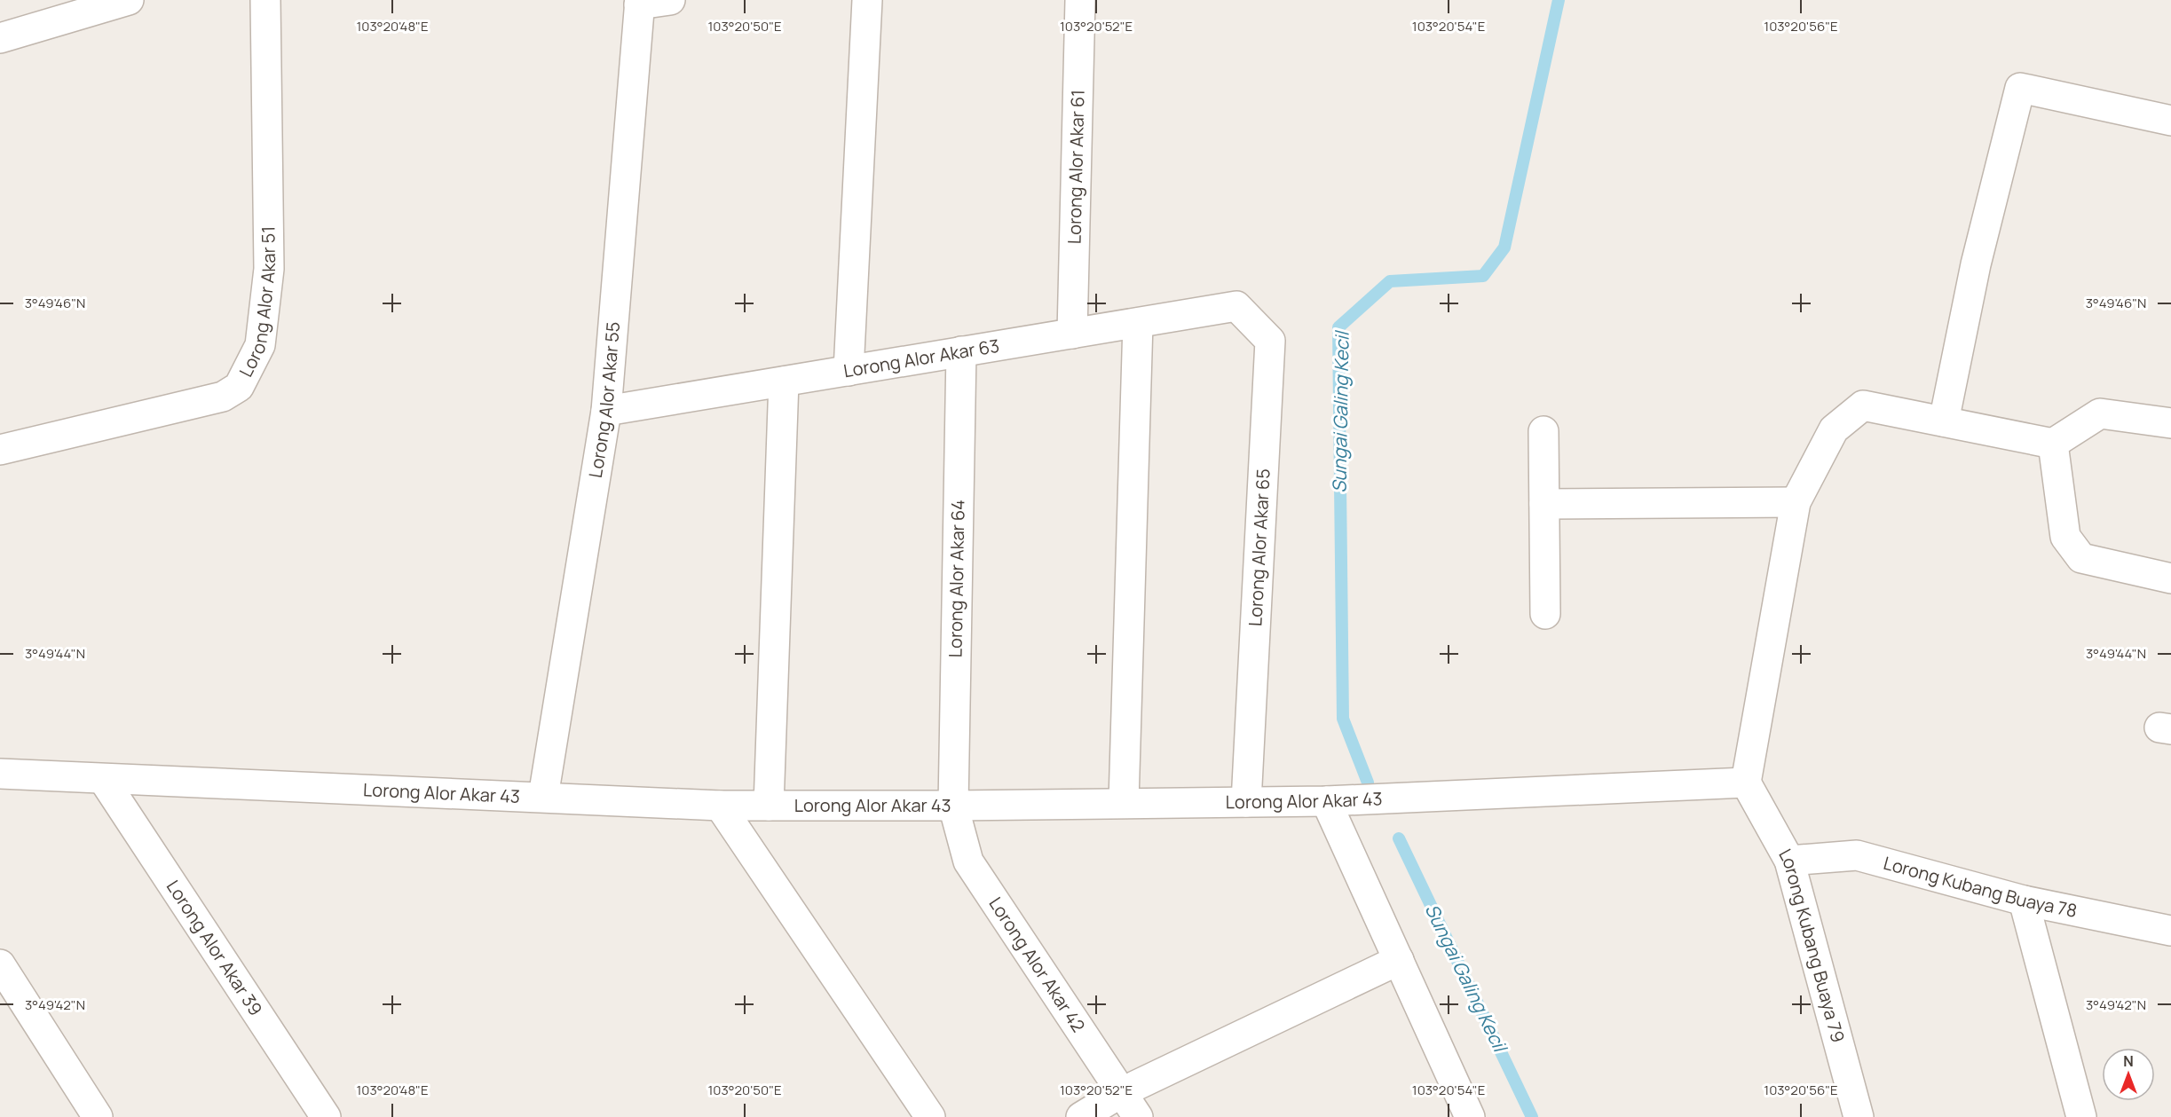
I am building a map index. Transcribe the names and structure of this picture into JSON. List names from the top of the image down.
{
  "streets": {
    "street": [
      "Lorong Alor Akar 61",
      "Lorong Alor Akar 51",
      "Lorong Alor Akar 63",
      "Lorong Alor Akar 55",
      "Lorong Alor Akar 65",
      "Lorong Alor Akar 64",
      "Lorong Alor Akar 43",
      "Lorong Kubang Buaya 78",
      "Lorong Kubang Buaya 79",
      "Lorong Alor Akar 39",
      "Lorong Alor Akar 42"
    ]
  },
  "crossings": [
    ["Lorong Alor Akar 61", "Lorong Alor Akar 63"],
    ["Lorong Alor Akar 63", "Lorong Alor Akar 55"],
    ["Lorong Alor Akar 63", "Lorong Alor Akar 65"],
    ["Lorong Alor Akar 63", "Lorong Alor Akar 64"],
    ["Lorong Alor Akar 55", "Lorong Alor Akar 43"],
    ["Lorong Alor Akar 65", "Lorong Alor Akar 43"],
    ["Lorong Alor Akar 64", "Lorong Alor Akar 43"],
    ["Lorong Alor Akar 64", "Lorong Alor Akar 42"],
    ["Lorong Alor Akar 43", "Lorong Kubang Buaya 79"],
    ["Lorong Alor Akar 43", "Lorong Alor Akar 39"],
    ["Lorong Alor Akar 43", "Lorong Alor Akar 42"],
    ["Lorong Kubang Buaya 78", "Lorong Kubang Buaya 79"]
  ],
  "water": ["Sungai Galing Kecil"],
  "north": "top",
  "coordinates": [
    "103°20'48\"E",
    "103°20'50\"E",
    "103°20'52\"E",
    "103°20'54\"E",
    "103°20'56\"E",
    "3°49'46\"N",
    "3°49'44\"N",
    "3°49'42\"N"
  ]
}
